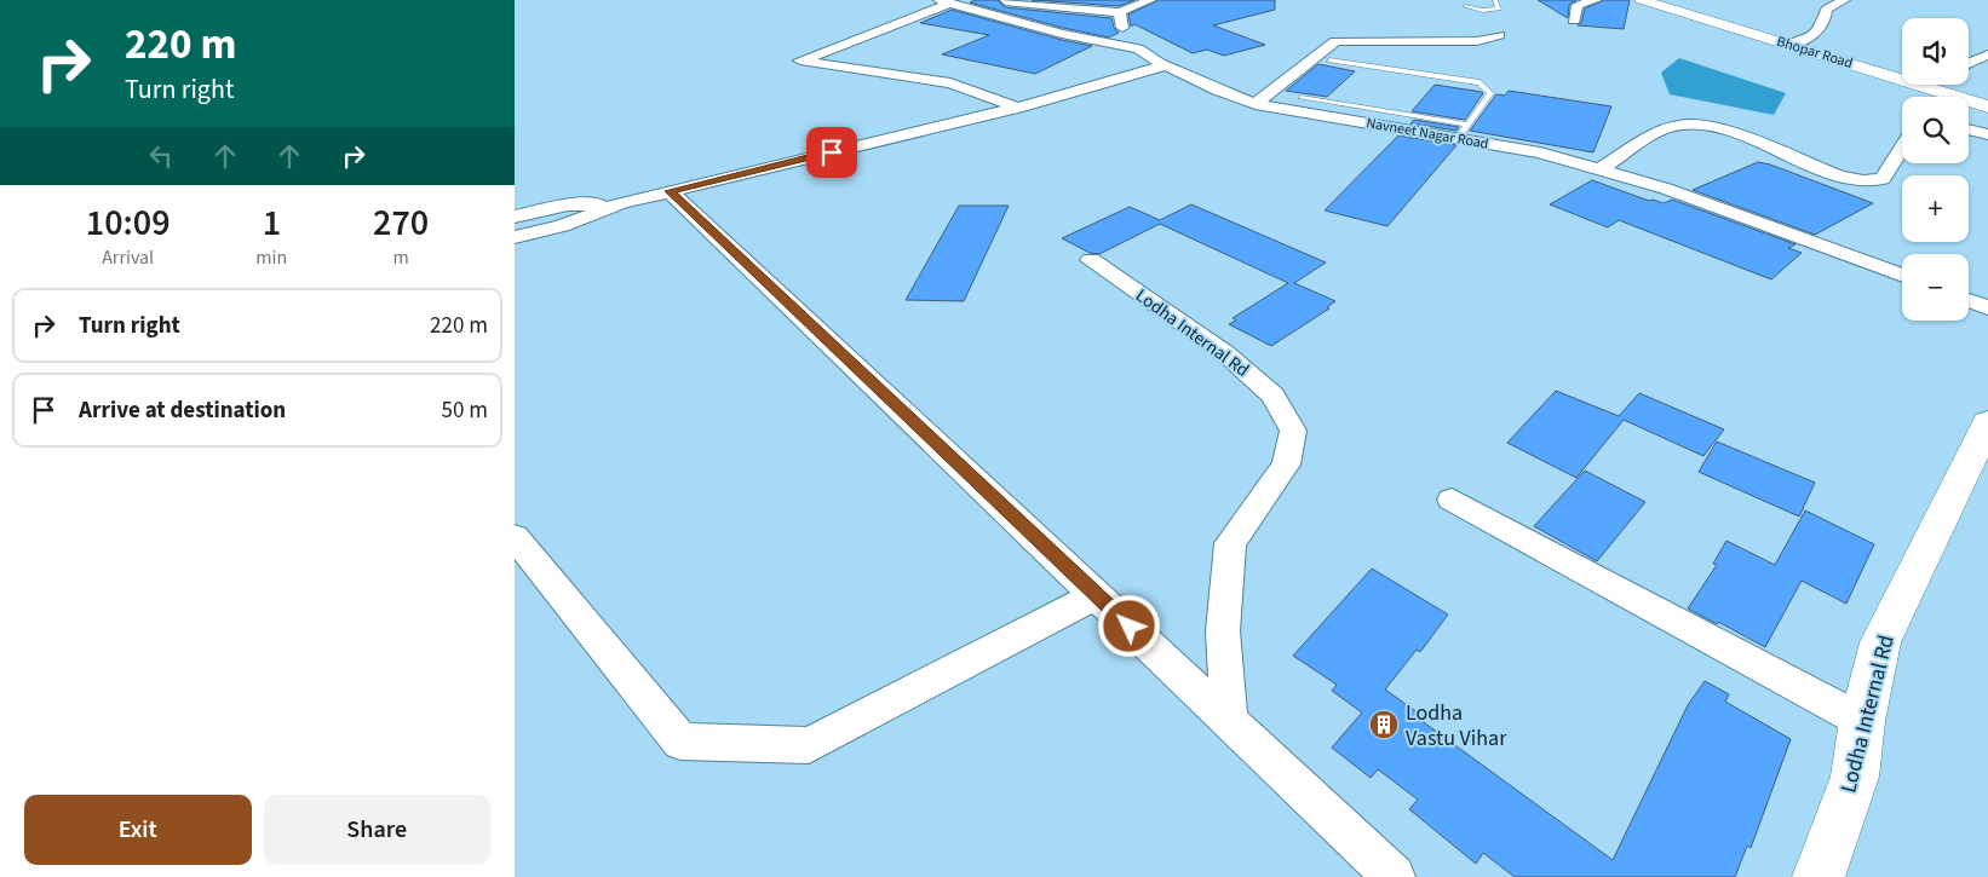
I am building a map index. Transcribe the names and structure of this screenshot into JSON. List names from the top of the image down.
{
  "streets": {
    "street": ["Bhopar Road", "Navneet Nagar Road", "Lodha Internal Rd"]
  },
  "places": {
    "building": ["Lodha Vastu Vihar"]
  },
  "page": {
    "turn": ["220 m", "Turn right"],
    "map_buttons": ["+", "−"],
    "eta": [
      "10:09",
      "Arrival",
      "1",
      "min",
      "270",
      "m"
    ],
    "list": [
      {
        "name": "Turn right",
        "value": "220 m"
      },
      {
        "name": "Arrive at destination",
        "value": "50 m"
      }
    ],
    "buttons": ["Exit", "Share"]
  }
}
